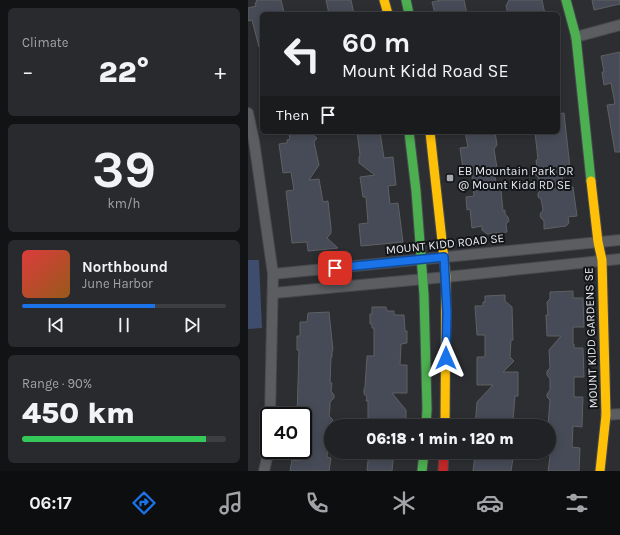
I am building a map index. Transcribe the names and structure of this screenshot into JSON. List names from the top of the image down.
{
  "streets": {
    "street": ["MOUNT KIDD ROAD SE", "MOUNT KIDD GARDENS SE"]
  },
  "crossings": [
    ["MOUNT KIDD ROAD SE", "MOUNT KIDD GARDENS SE"]
  ],
  "places": {
    "transit": ["EB Mountain Park DR @ Mount Kidd RD SE"]
  },
  "page": {
    "tile": [
      "Climate",
      ["39", "km/h"],
      ["Range · 90%", "450 km"]
    ],
    "turn": ["60 m", "Mount Kidd Road SE"],
    "heat": ["−", "22°", "+"],
    "then": "Then",
    "song": ["Northbound", "June Harbor"],
    "limit": "40",
    "trip": "06:18 · 1 min · 120 m",
    "tabs": "06:17"
  }
}
